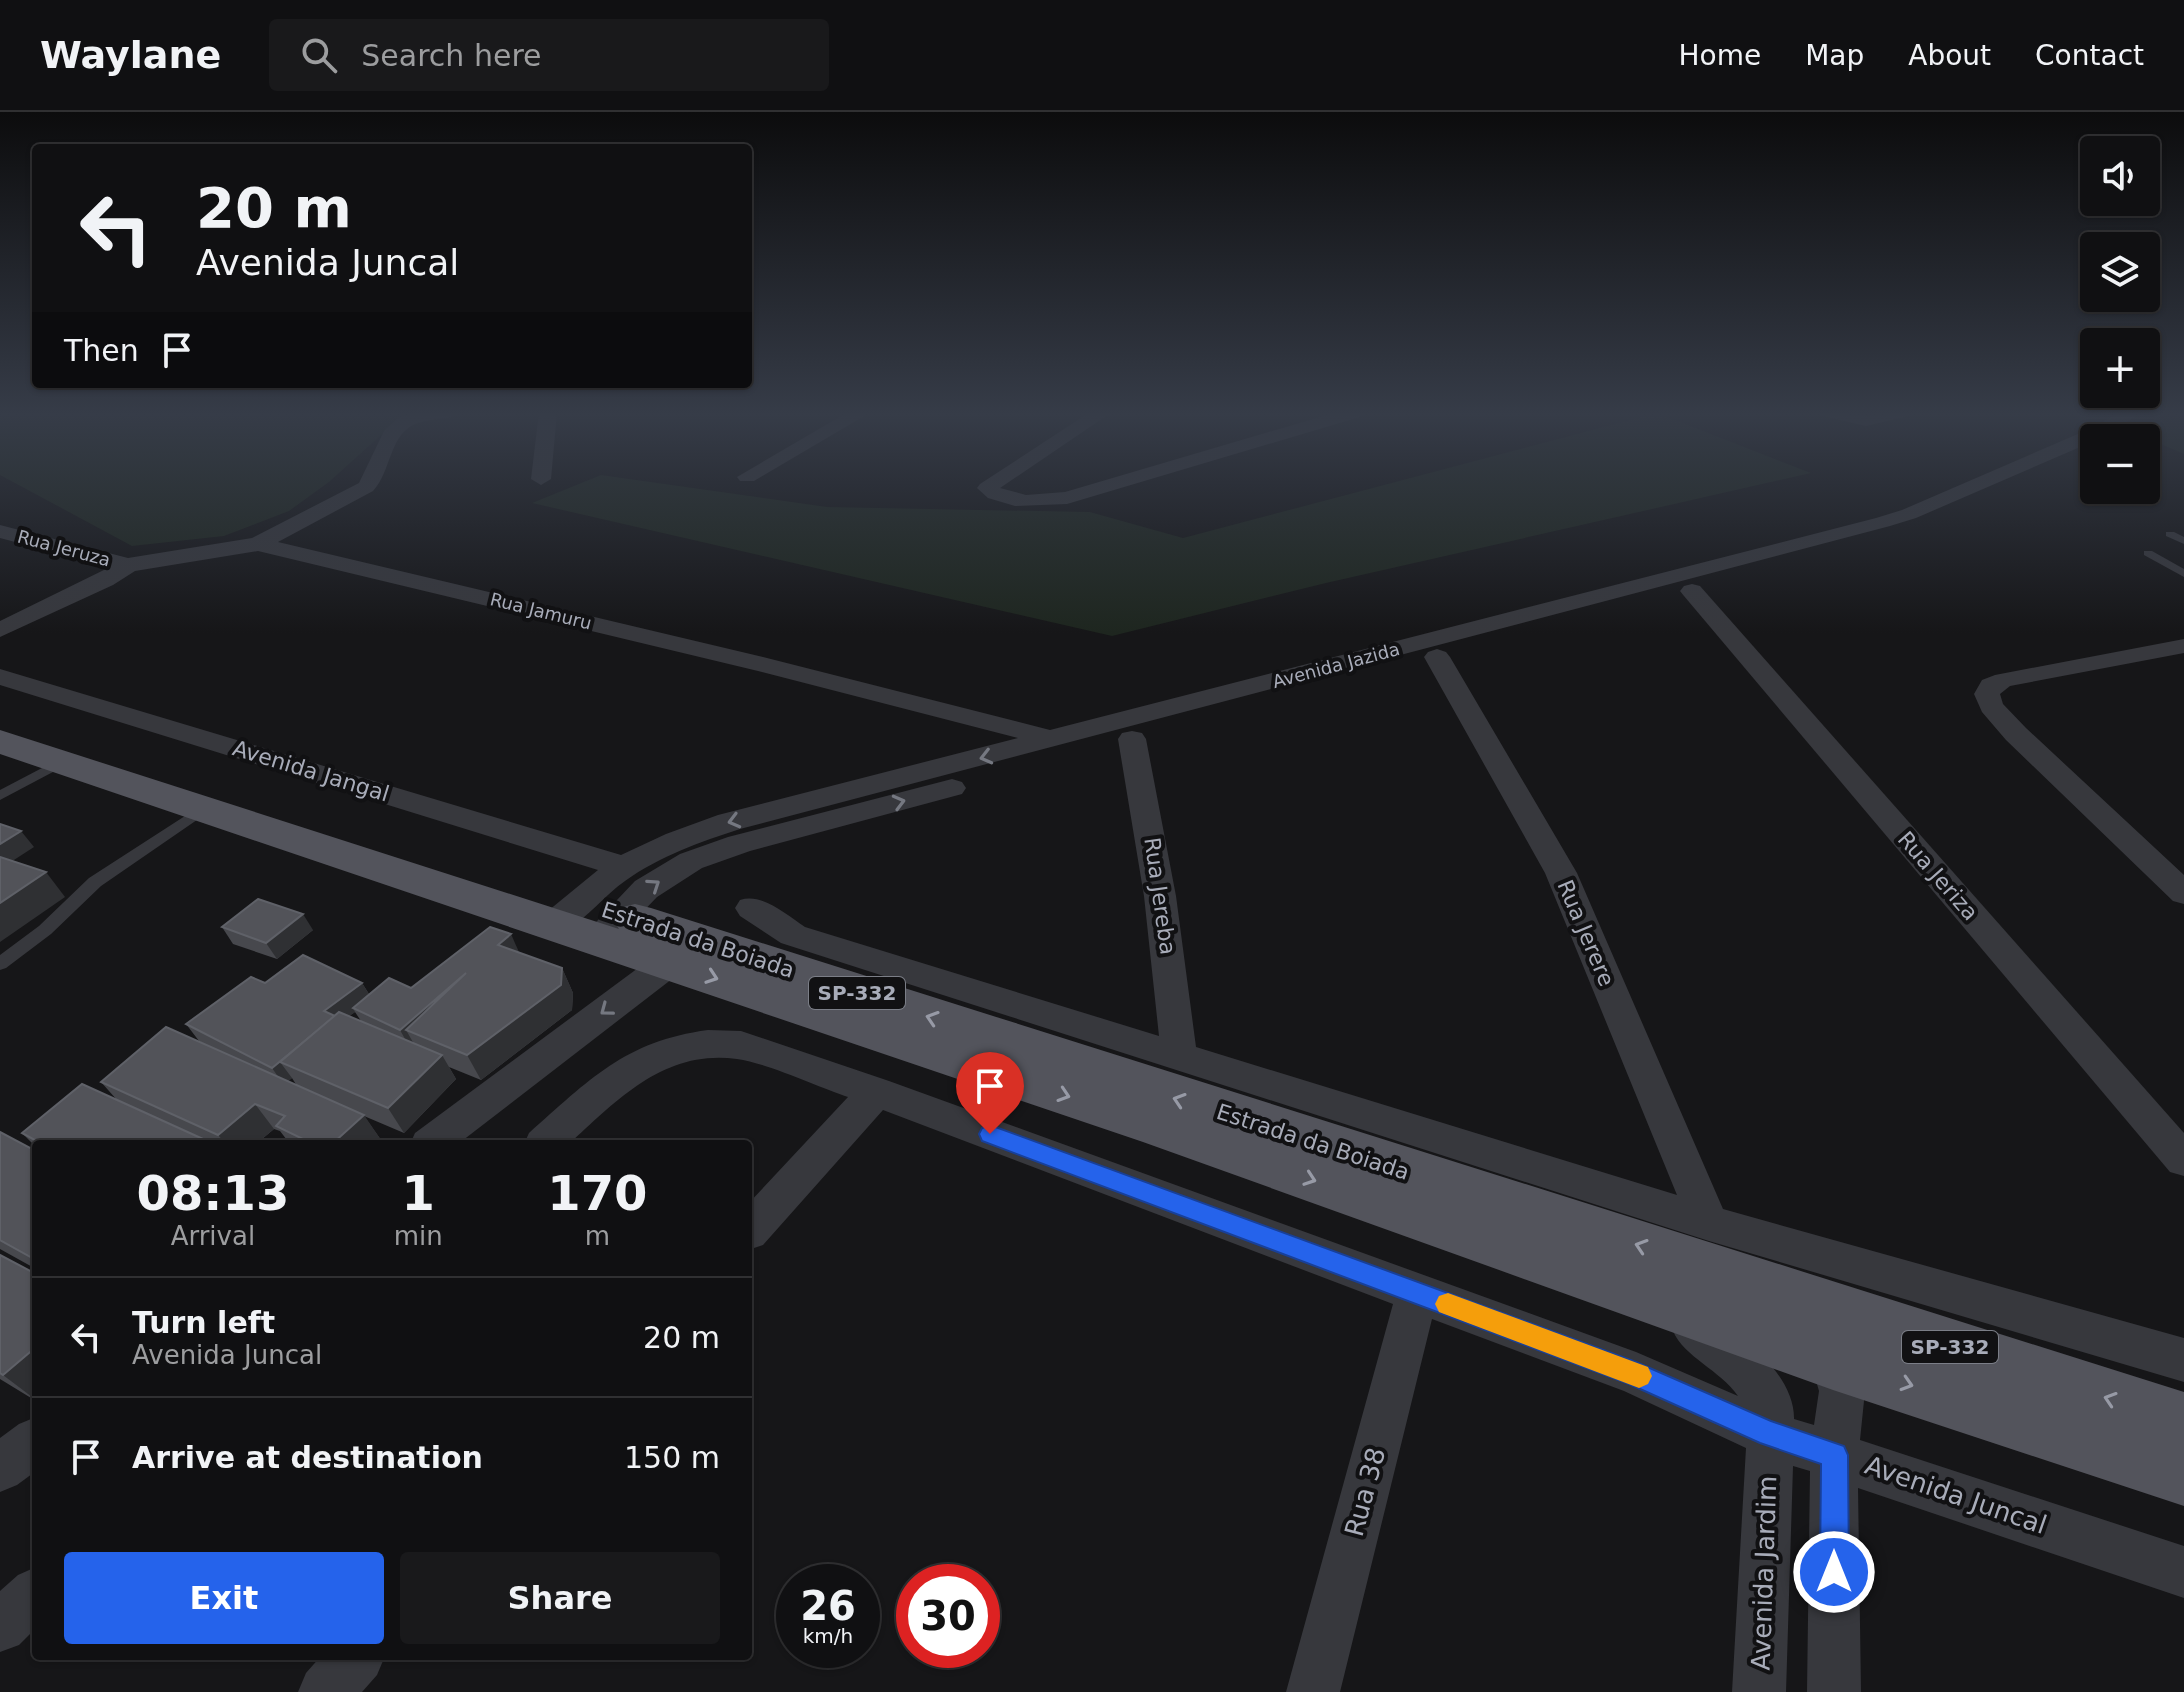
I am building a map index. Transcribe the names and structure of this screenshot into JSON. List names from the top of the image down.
{
  "streets": {
    "main road": ["Estrada da Boiada", "SP-332"],
    "street": [
      "Rua Jeruza",
      "Rua Jamuru",
      "Avenida Jazida",
      "Avenida Jangal",
      "Rua Jeriza",
      "Rua Jereba",
      "Rua Jerere",
      "Rua 38",
      "Avenida Juncal",
      "Avenida Jardim"
    ]
  },
  "crossings": [
    ["Rua Jeruza", "Rua Jamuru"],
    ["Rua Jamuru", "Avenida Jazida"],
    ["Avenida Jazida", "Avenida Jangal"],
    ["Avenida Jazida", "Rua Jeriza"],
    ["Avenida Jazida", "Rua Jereba"],
    ["Avenida Jazida", "Rua Jerere"],
    ["Avenida Jazida", "Estrada da Boiada"],
    ["Rua Jerere", "Estrada da Boiada"],
    ["Rua Jerere", "SP-332"],
    ["Estrada da Boiada", "SP-332"],
    ["Estrada da Boiada", "Avenida Jardim"],
    ["SP-332", "Avenida Jardim"],
    ["Rua 38", "Avenida Juncal"],
    ["Avenida Juncal", "Avenida Jardim"]
  ],
  "page": {
    "header": "Waylane",
    "search": "Search here",
    "nav": [
      "Home",
      "Map",
      "About",
      "Contact"
    ],
    "map_buttons": ["+", "−"],
    "turn": ["20 m", "Avenida Juncal"],
    "then": "Then",
    "eta": [
      "08:13",
      "Arrival",
      "1",
      "min",
      "170",
      "m"
    ],
    "list": [
      {
        "name": "Turn left",
        "note": "Avenida Juncal",
        "value": "20 m"
      },
      {
        "name": "Arrive at destination",
        "value": "150 m"
      }
    ],
    "buttons": ["Exit", "Share"],
    "speed": "26 km/h",
    "limit": "30"
  }
}
